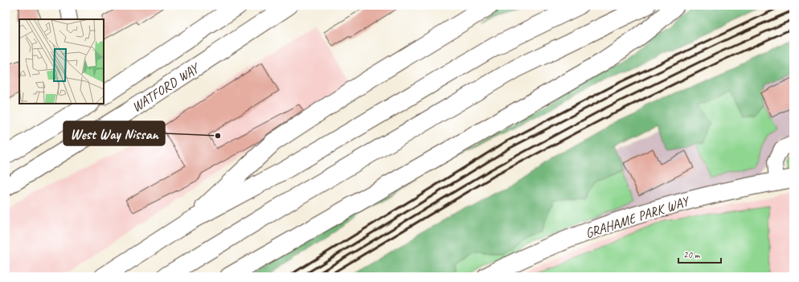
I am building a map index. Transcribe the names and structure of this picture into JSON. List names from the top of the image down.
{
  "streets": {
    "main road": ["WATFORD WAY", "GRAHAME PARK WAY"]
  },
  "places": ["West Way Nissan"],
  "scale_bar": "20 m"
}
